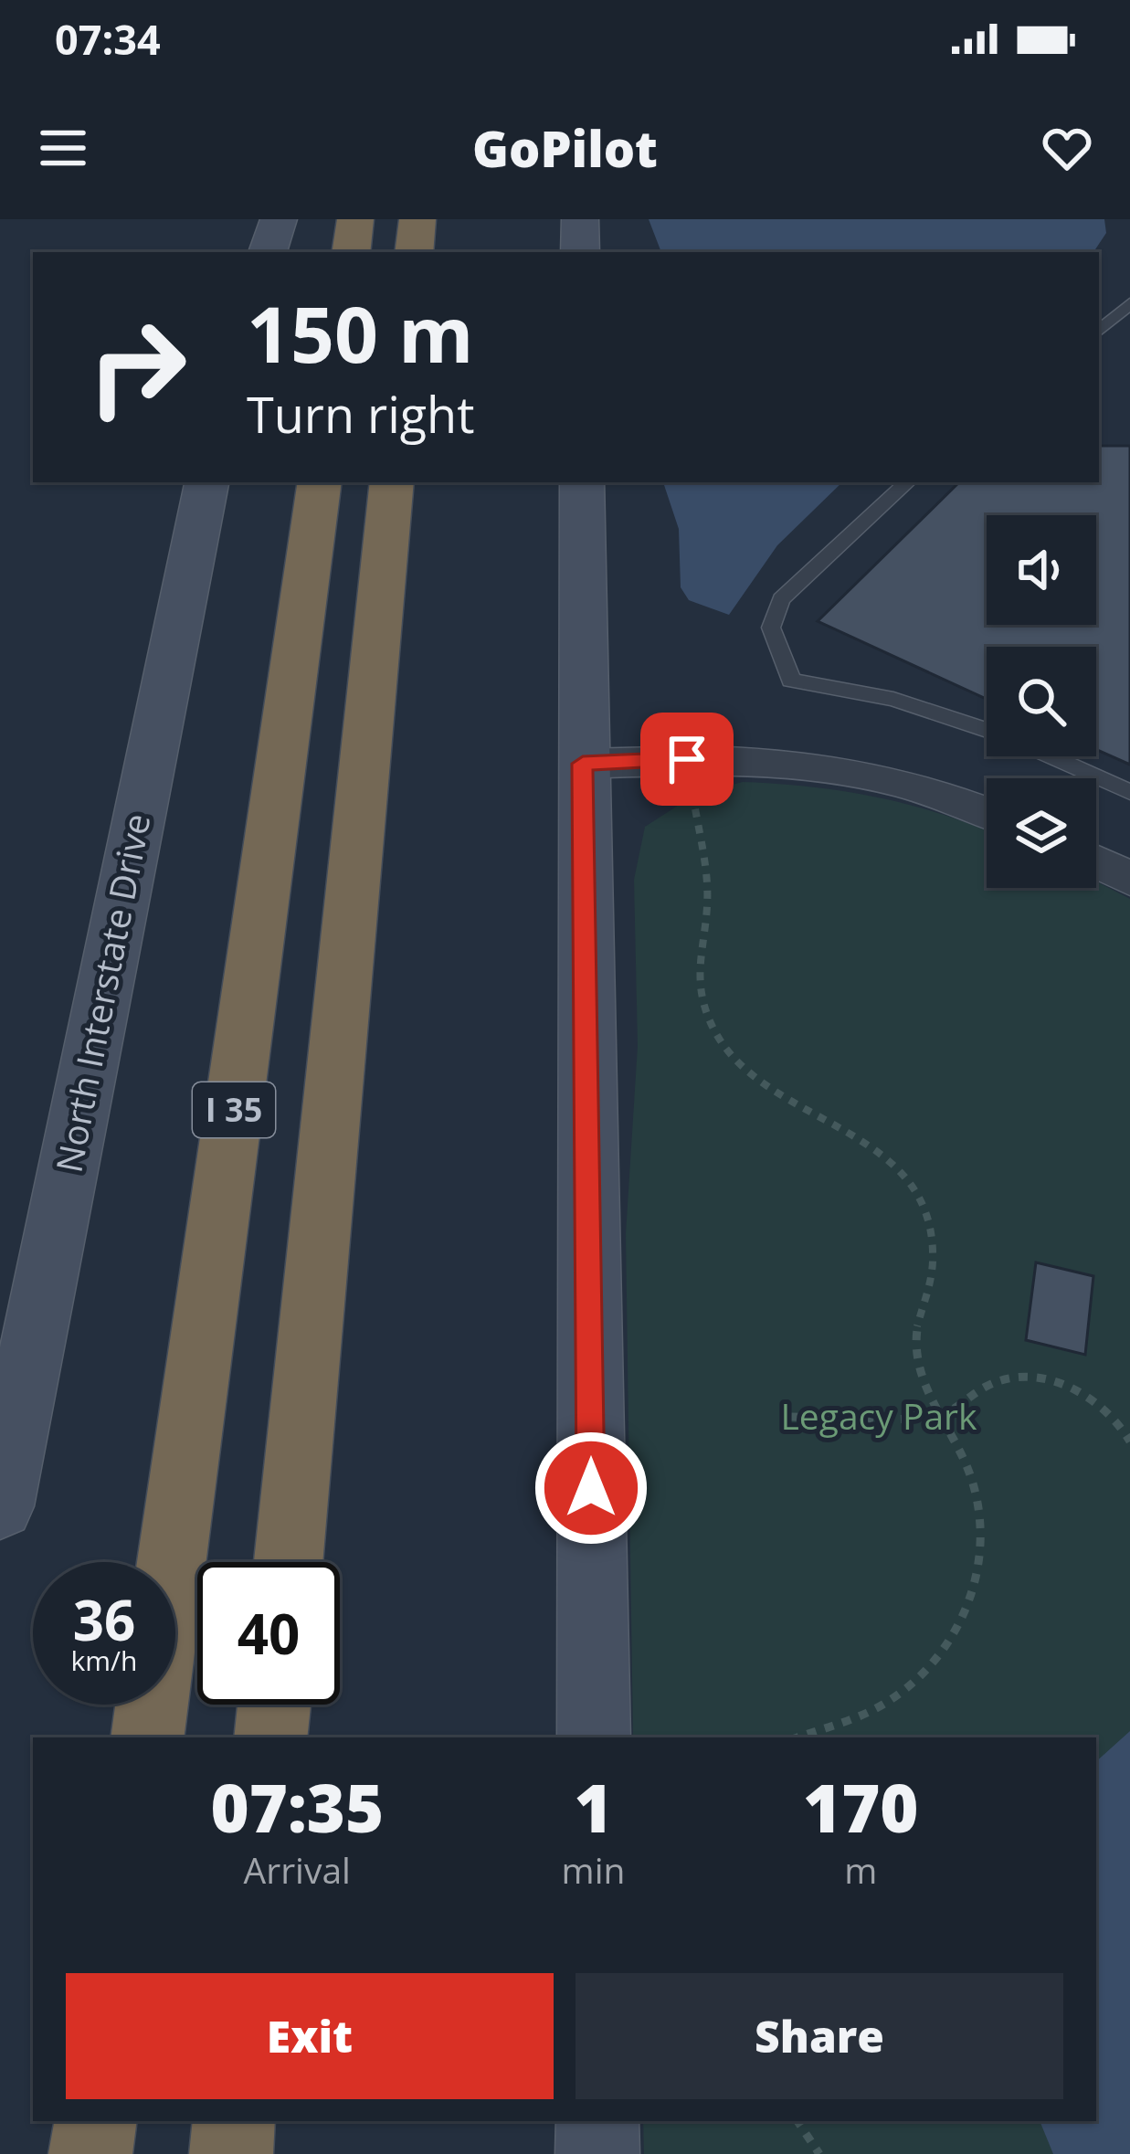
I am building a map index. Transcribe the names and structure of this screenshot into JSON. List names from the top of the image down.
{
  "streets": {
    "highway": ["I 35"],
    "street": ["North Interstate Drive"]
  },
  "parks": ["Legacy Park"],
  "page": {
    "status": "07:34",
    "header": "GoPilot",
    "turn": ["150 m", "Turn right"],
    "speed": "36 km/h",
    "limit": "40",
    "eta": [
      "07:35",
      "Arrival",
      "1",
      "min",
      "170",
      "m"
    ],
    "buttons": ["Exit", "Share"]
  }
}
